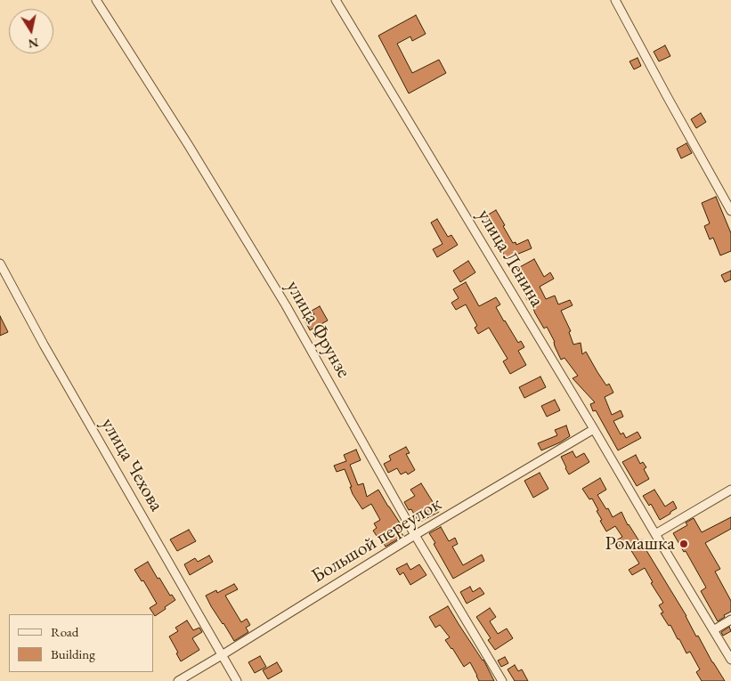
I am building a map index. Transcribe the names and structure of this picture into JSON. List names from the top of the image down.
{
  "streets": {
    "street": [
      "улица Ленина",
      "улица Фрунзе",
      "улица Чехова",
      "Большой переулок"
    ]
  },
  "crossings": [
    ["улица Ленина", "Большой переулок"],
    ["улица Фрунзе", "Большой переулок"],
    ["улица Чехова", "Большой переулок"]
  ],
  "places": ["Ромашка"],
  "legend": ["Road", "Building"],
  "north": "bottom"
}
